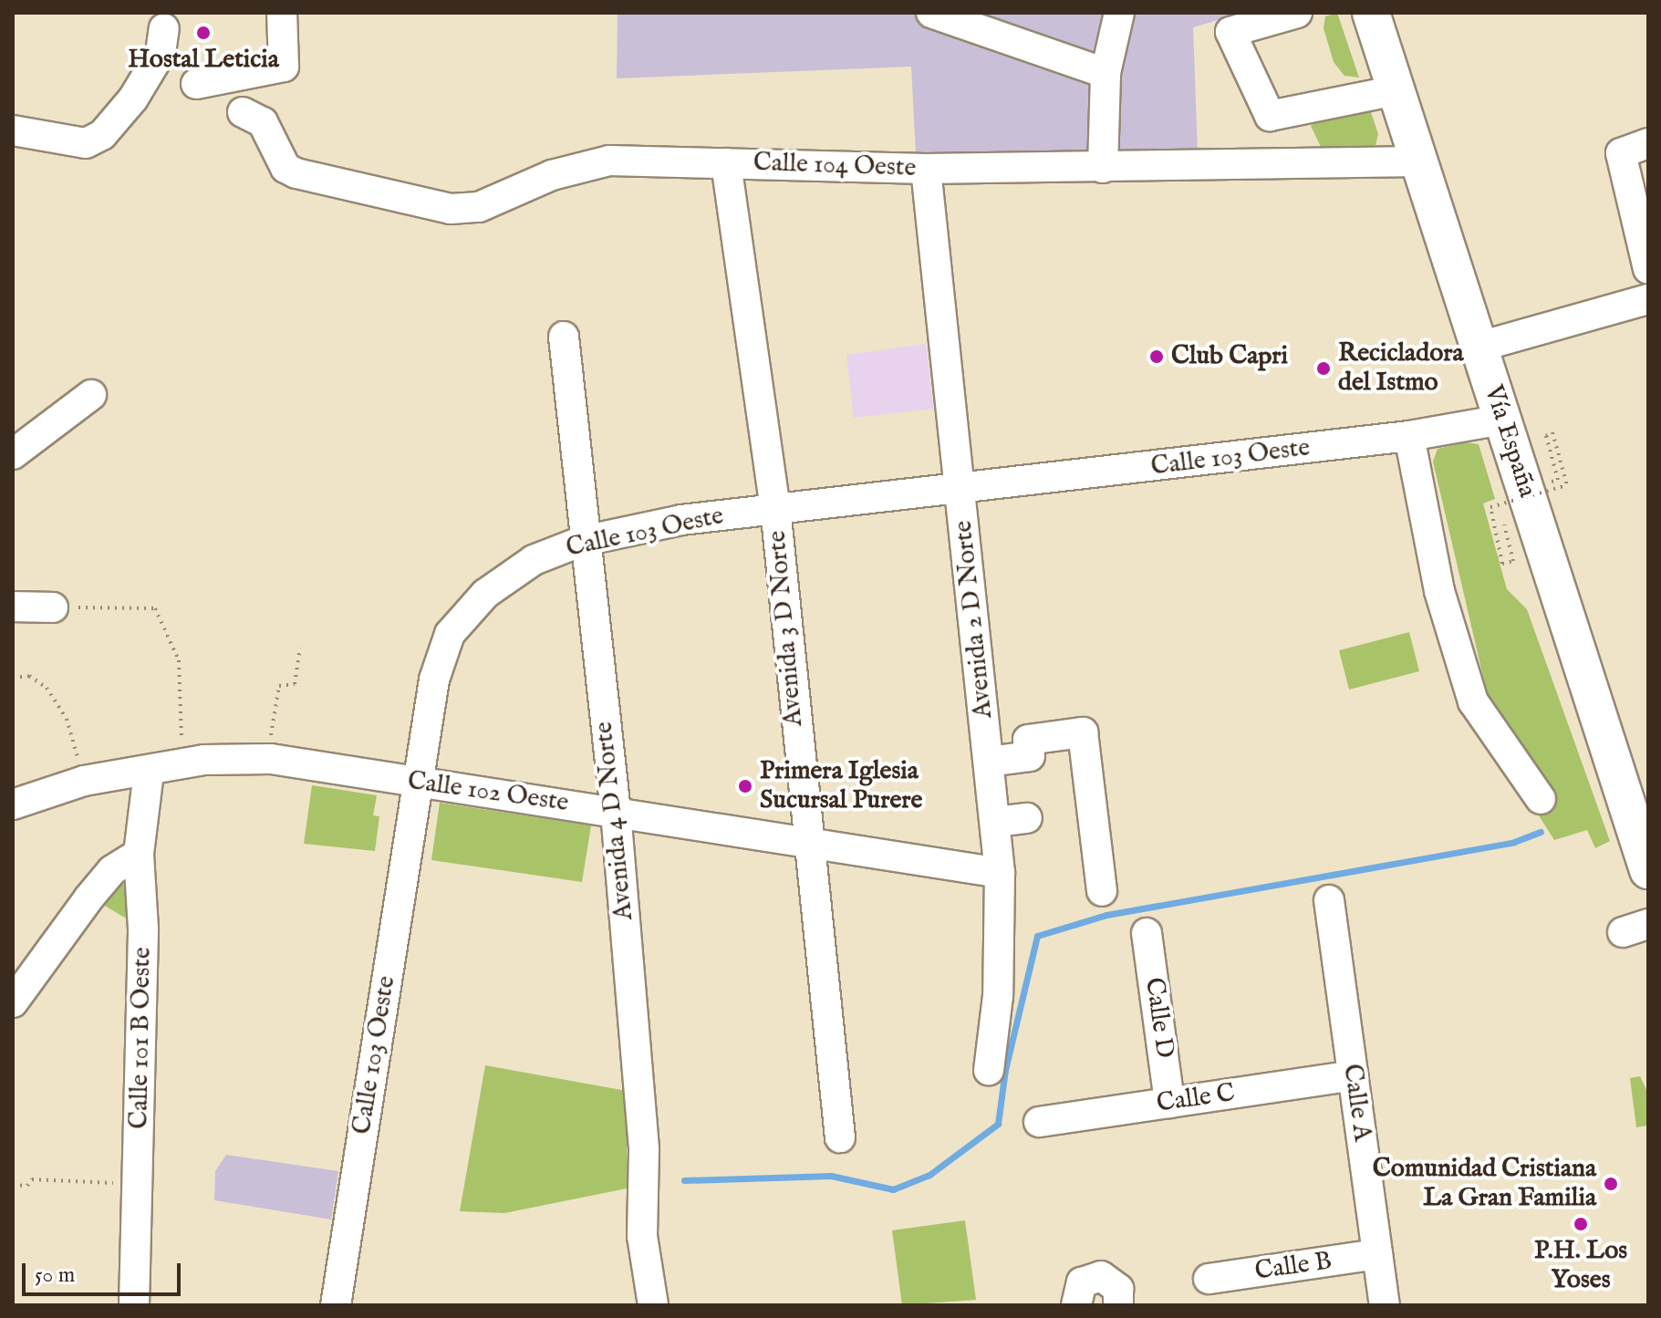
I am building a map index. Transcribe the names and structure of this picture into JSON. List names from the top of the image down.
{
  "streets": {
    "main road": ["Vía España"],
    "street": [
      "Calle 104 Oeste",
      "Calle 103 Oeste",
      "Avenida 2 D Norte",
      "Avenida 3 D Norte",
      "Calle 102 Oeste",
      "Avenida 4 D Norte",
      "Calle D",
      "Calle 101 B Oeste",
      "Calle C",
      "Calle A",
      "Calle B"
    ]
  },
  "crossings": [
    ["Calle 104 Oeste", "Vía España"],
    ["Calle 104 Oeste", "Avenida 2 D Norte"],
    ["Calle 104 Oeste", "Avenida 3 D Norte"],
    ["Vía España", "Calle 103 Oeste"],
    ["Calle 103 Oeste", "Avenida 2 D Norte"],
    ["Calle 103 Oeste", "Avenida 3 D Norte"],
    ["Calle 103 Oeste", "Calle 102 Oeste"],
    ["Calle 103 Oeste", "Avenida 4 D Norte"],
    ["Avenida 2 D Norte", "Calle 102 Oeste"],
    ["Avenida 3 D Norte", "Calle 102 Oeste"],
    ["Calle 102 Oeste", "Avenida 4 D Norte"],
    ["Calle 102 Oeste", "Calle 101 B Oeste"],
    ["Calle D", "Calle C"],
    ["Calle C", "Calle A"],
    ["Calle A", "Calle B"]
  ],
  "places": [
    "Hostal Leticia",
    "Club Capri",
    "Recicladora del Istmo",
    "Primera Iglesia Sucursal Purere",
    "Comunidad Cristiana La Gran Familia",
    "P.H. Los Yoses"
  ],
  "scale_bar": "50 m"
}
